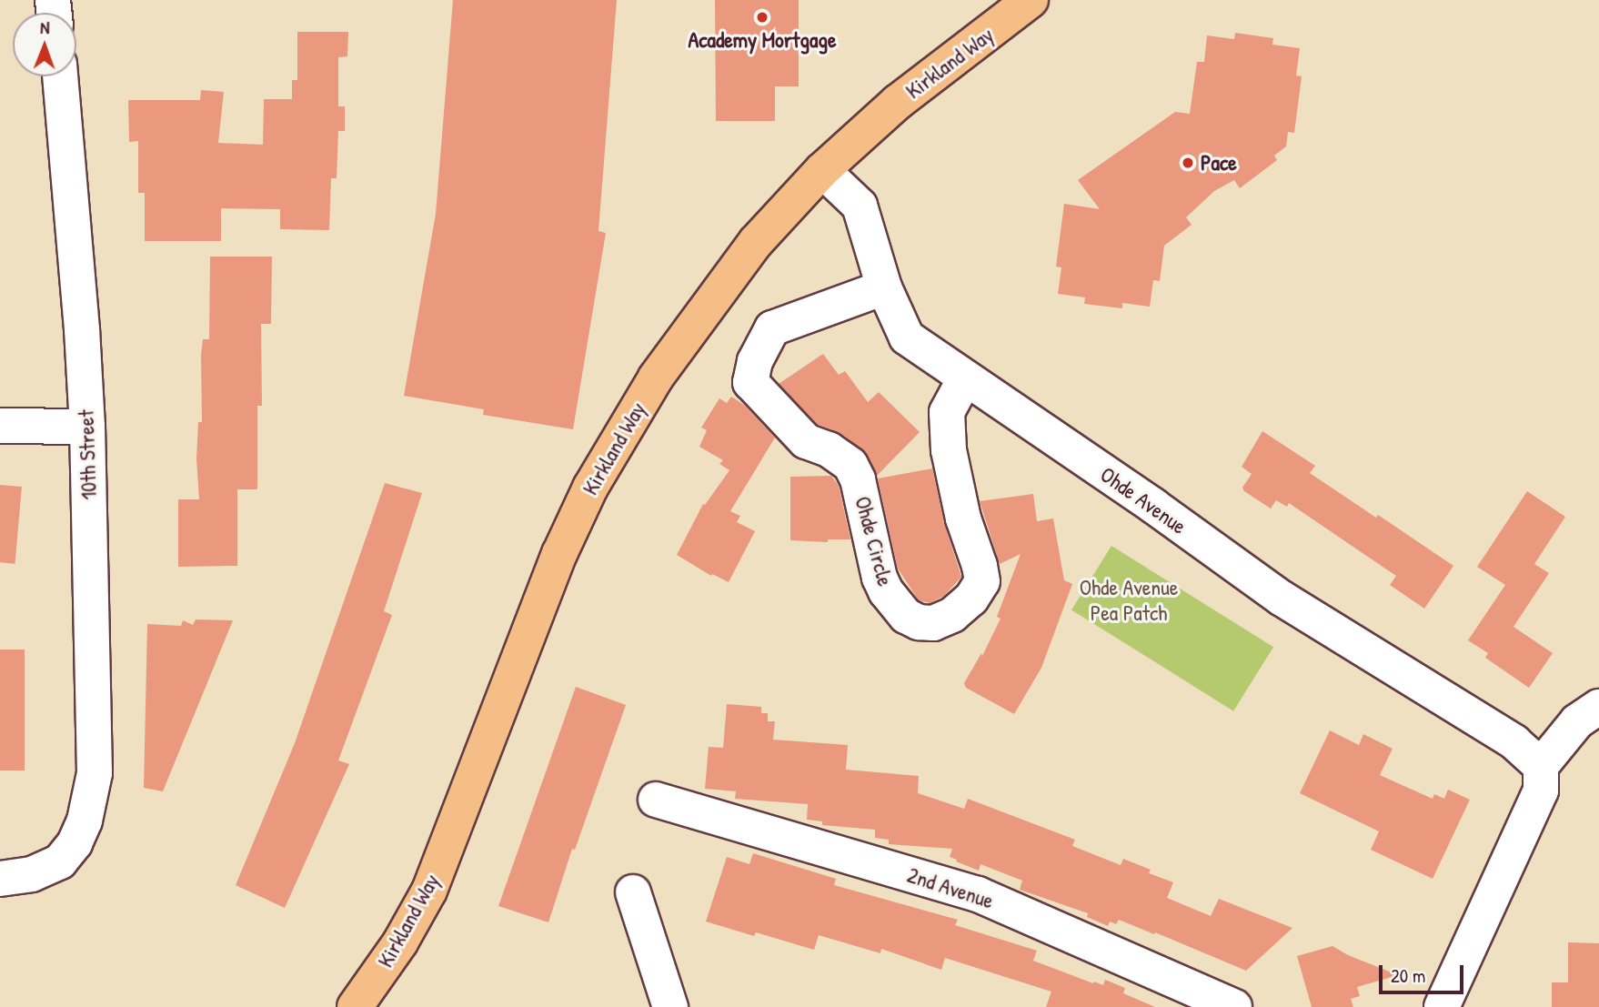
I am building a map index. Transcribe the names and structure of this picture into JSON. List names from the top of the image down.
{
  "streets": {
    "main road": ["Kirkland Way"],
    "street": [
      "10th Street",
      "Ohde Avenue",
      "Ohde Circle",
      "2nd Avenue"
    ]
  },
  "crossings": [
    ["Kirkland Way", "Ohde Avenue"],
    ["Ohde Avenue", "Ohde Circle"]
  ],
  "parks": ["Ohde Avenue Pea Patch"],
  "places": ["Academy Mortgage", "Pace"],
  "scale_bar": "20 m",
  "north": "top"
}
